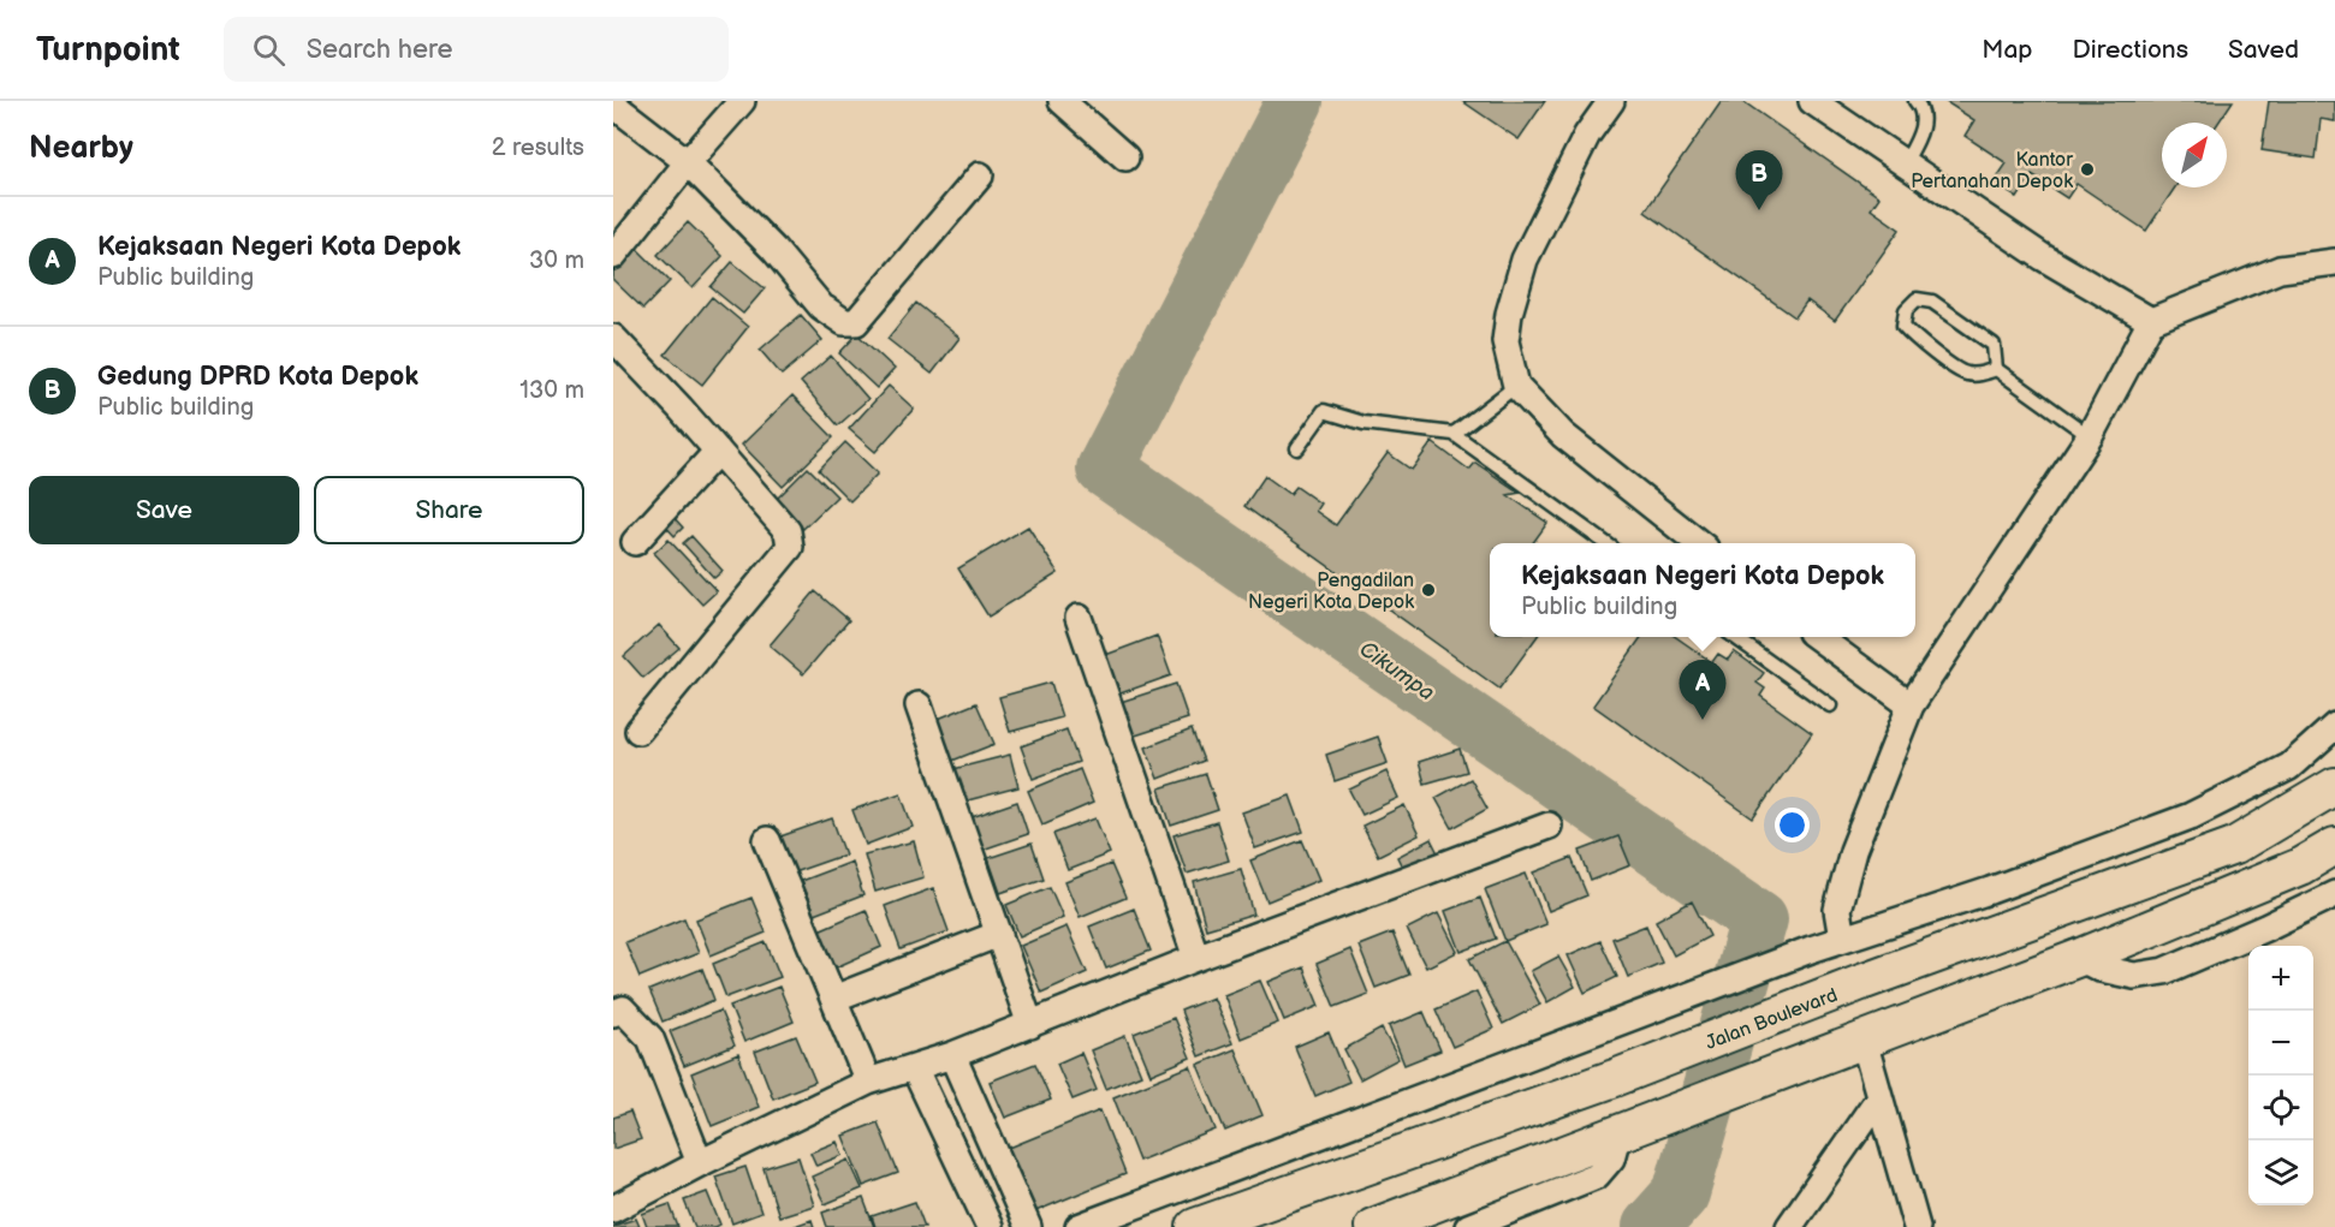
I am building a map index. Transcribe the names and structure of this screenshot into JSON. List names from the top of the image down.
{
  "streets": {
    "main road": ["Jalan Boulevard"]
  },
  "water": ["Cikumpa"],
  "places": ["Kantor Pertanahan Depok", "Pengadilan Negeri Kota Depok"],
  "north": "top right",
  "page": {
    "header": "Turnpoint",
    "search": "Search here",
    "nav": ["Map", "Directions", "Saved"],
    "heading": ["Nearby", "2 results"],
    "pins": ["B", "A"],
    "list": [
      {
        "mark": "A",
        "name": "Kejaksaan Negeri Kota Depok",
        "note": "Public building",
        "value": "30 m"
      },
      {
        "mark": "B",
        "name": "Gedung DPRD Kota Depok",
        "note": "Public building",
        "value": "130 m"
      }
    ],
    "buttons": ["Save", "Share"],
    "popup": ["Kejaksaan Negeri Kota Depok", "Public building"],
    "map_buttons": ["+", "−"]
  }
}
